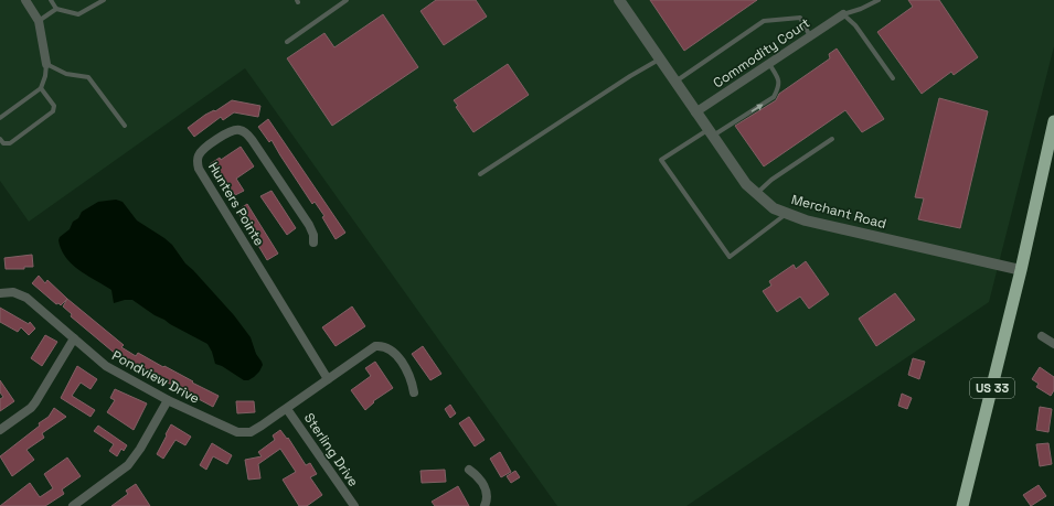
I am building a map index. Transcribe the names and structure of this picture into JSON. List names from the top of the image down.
{
  "streets": {
    "highway": ["US 33"],
    "street": [
      "Commodity Court",
      "Hunters Pointe",
      "Merchant Road",
      "Pondview Drive",
      "Sterling Drive"
    ]
  },
  "crossings": [
    ["Commodity Court", "Merchant Road"],
    ["Merchant Road", "US 33"],
    ["Pondview Drive", "Sterling Drive"]
  ]
}
